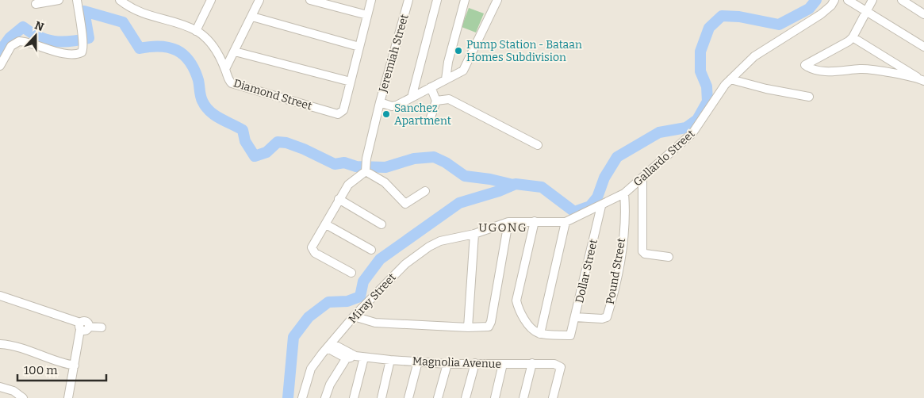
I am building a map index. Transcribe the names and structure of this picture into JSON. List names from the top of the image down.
{
  "streets": {
    "street": [
      "Jeremiah Street",
      "Diamond Street",
      "Gallardo Street",
      "Dollar Street",
      "Pound Street",
      "Miray Street",
      "Magnolia Avenue"
    ]
  },
  "crossings": [
    ["Gallardo Street", "Dollar Street"],
    ["Gallardo Street", "Pound Street"],
    ["Gallardo Street", "Miray Street"],
    ["Dollar Street", "Pound Street"],
    ["Miray Street", "Magnolia Avenue"]
  ],
  "districts": ["UGONG"],
  "places": ["Pump Station - Bataan Homes Subdivision", "Sanchez Apartment"],
  "scale_bar": "100 m",
  "north": "top"
}
